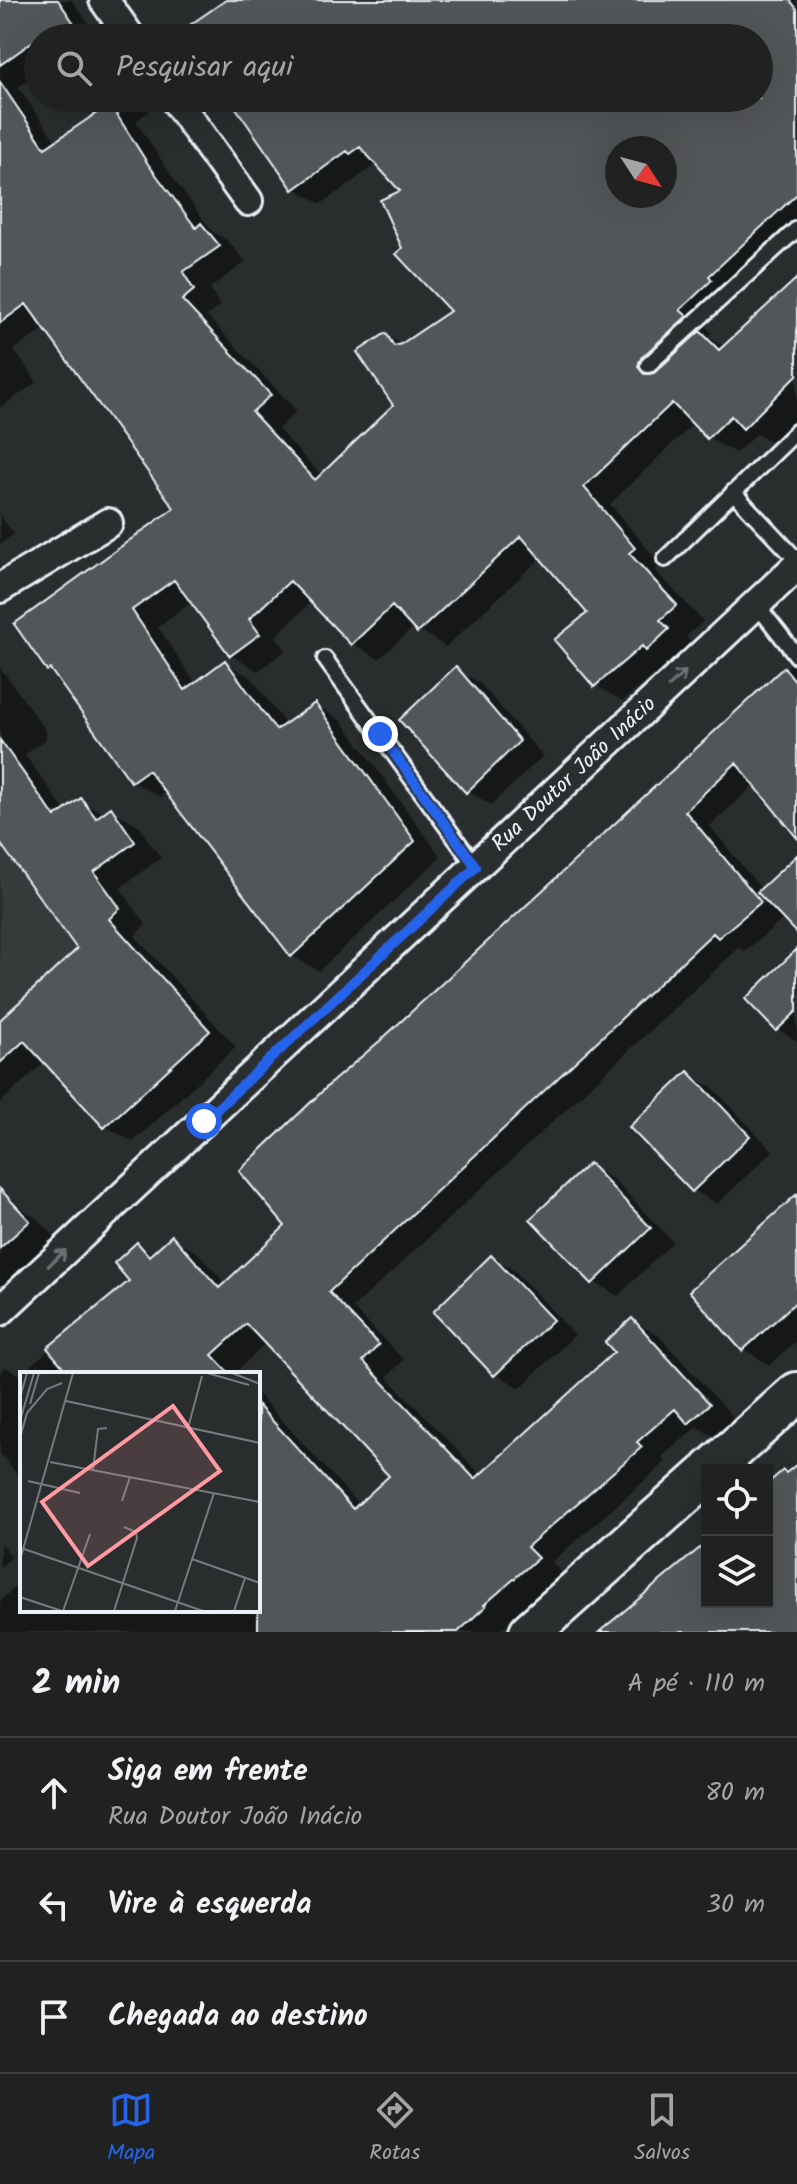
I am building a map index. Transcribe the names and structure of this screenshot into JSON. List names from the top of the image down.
{
  "streets": {
    "street": ["Rua Doutor João Inácio"]
  },
  "one_way": ["Rua Doutor João Inácio"],
  "north": "bottom right",
  "page": {
    "search": "Pesquisar aqui",
    "heading": ["2 min", "A pé · 110 m"],
    "list": [
      ["Siga em frente", "Rua Doutor João Inácio", "80 m"],
      ["Vire à esquerda", "30 m"],
      "Chegada ao destino"
    ],
    "nav": ["Mapa", "Rotas", "Salvos"]
  }
}
